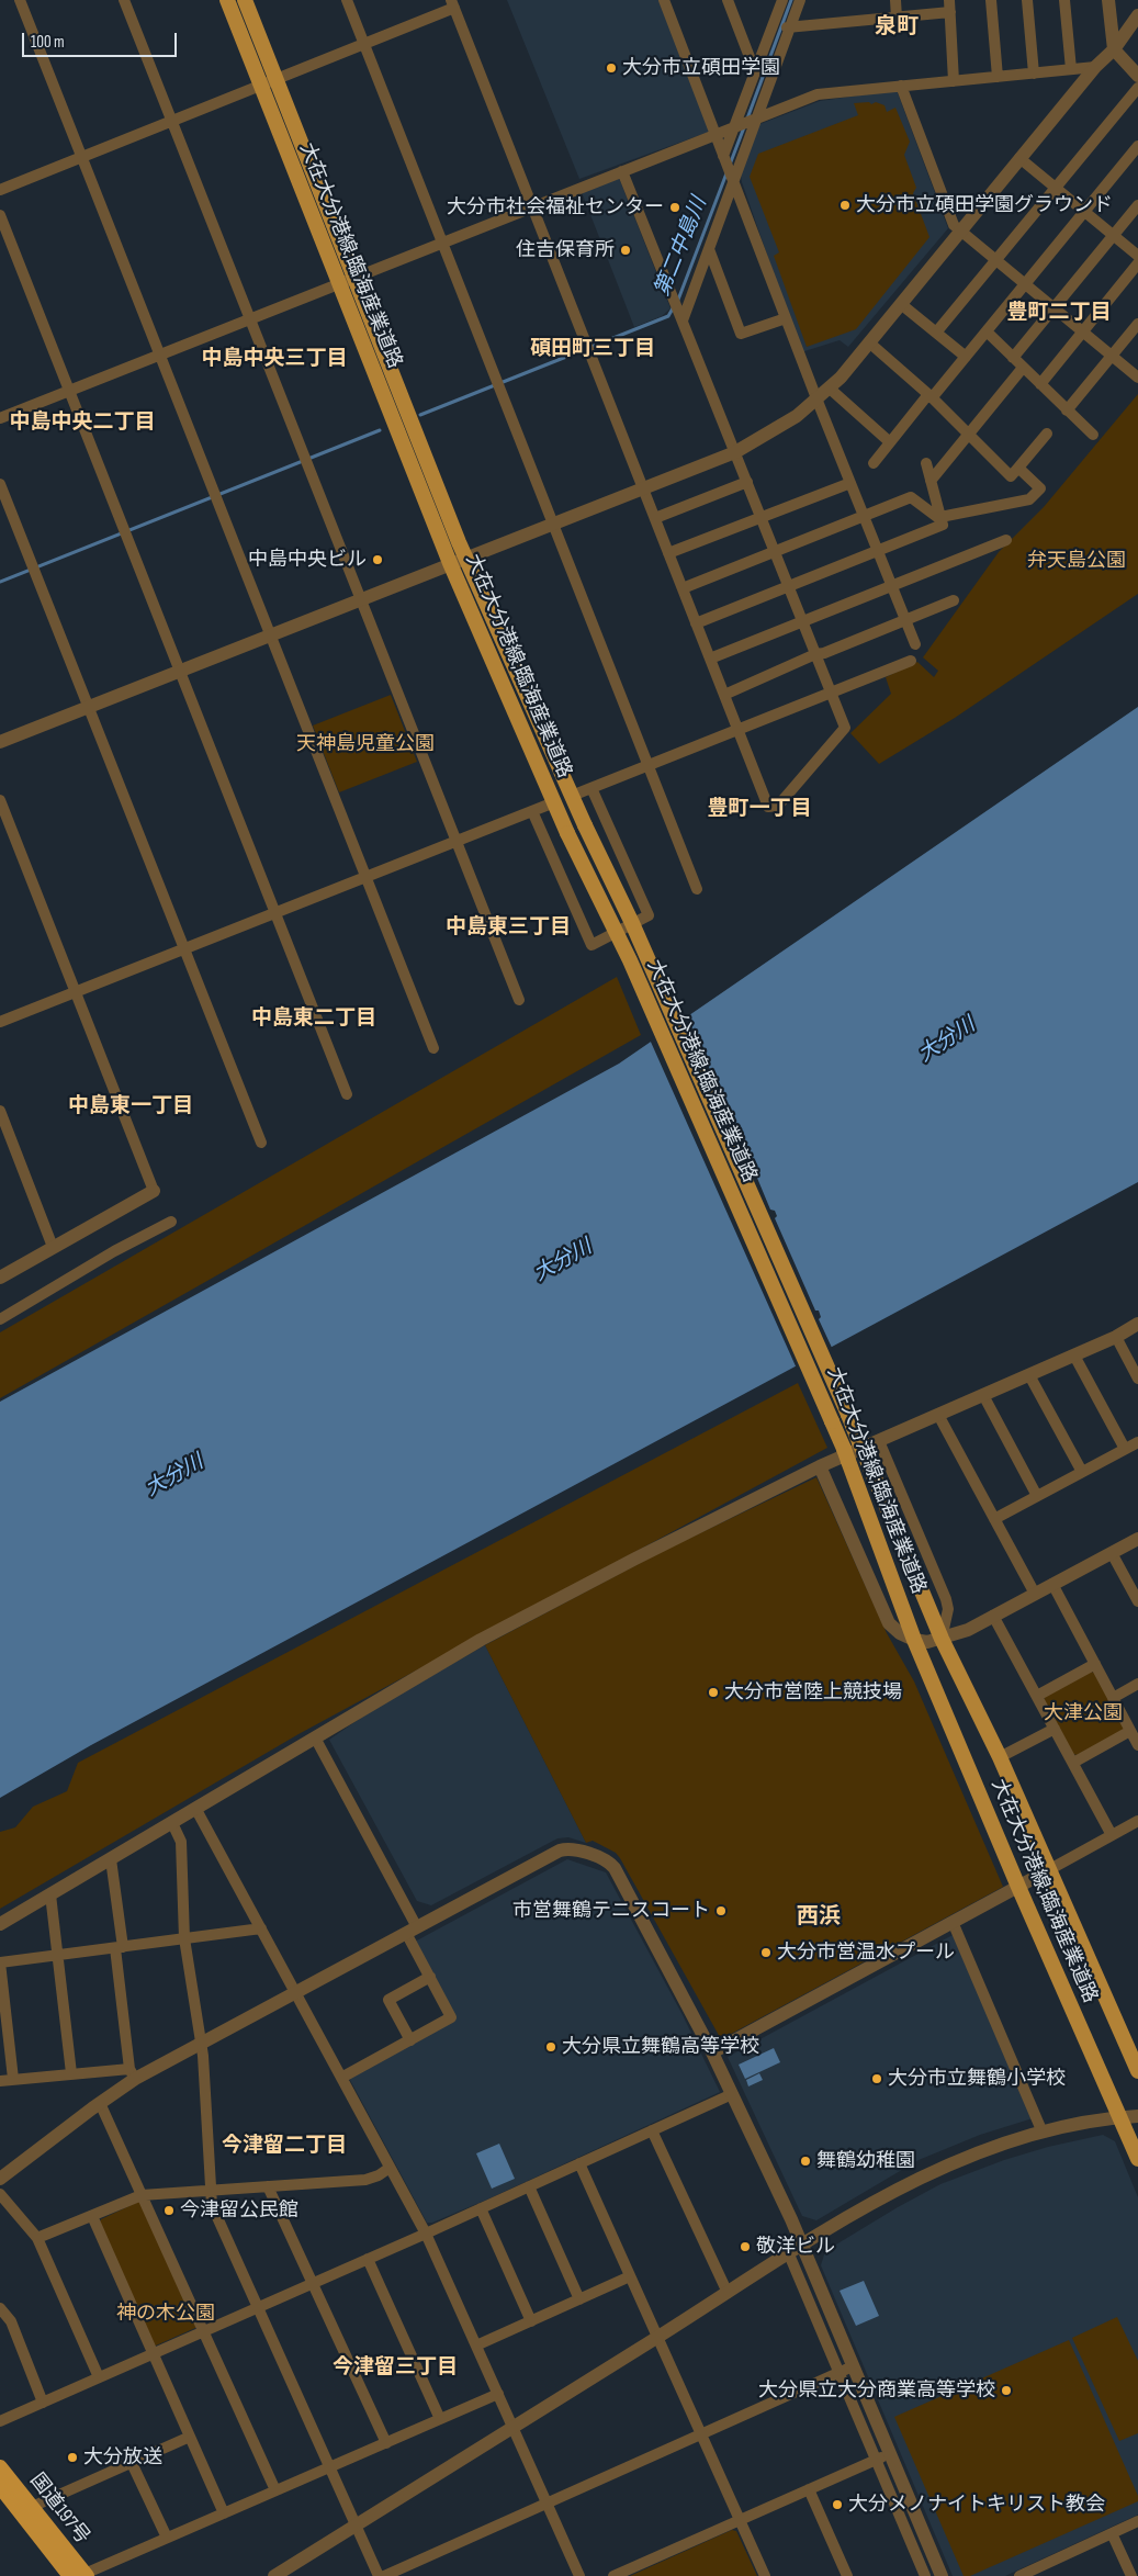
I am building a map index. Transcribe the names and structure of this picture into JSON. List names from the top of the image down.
{
  "streets": {
    "highway": ["国道197号"],
    "main road": ["大在大分港線;臨海産業道路"]
  },
  "districts": [
    "泉町",
    "豊町二丁目",
    "碩田町三丁目",
    "中島中央三丁目",
    "中島中央二丁目",
    "豊町一丁目",
    "中島東三丁目",
    "中島東二丁目",
    "中島東一丁目",
    "西浜",
    "今津留二丁目",
    "今津留三丁目"
  ],
  "water": ["第二中島川", "大分川"],
  "parks": [
    "弁天島公園",
    "天神島児童公園",
    "大津公園",
    "神の木公園"
  ],
  "places": [
    "大分市立碩田学園",
    "大分市立碩田学園グラウンド",
    "大分市社会福祉センター",
    "住吉保育所",
    "中島中央ビル",
    "大分市営陸上競技場",
    "市営舞鶴テニスコート",
    "大分市営温水プール",
    "大分県立舞鶴高等学校",
    "大分市立舞鶴小学校",
    "舞鶴幼稚園",
    "今津留公民館",
    "敬洋ビル",
    "大分県立大分商業高等学校",
    "大分放送",
    "大分メノナイトキリスト教会"
  ],
  "scale_bar": "100 m"
}
